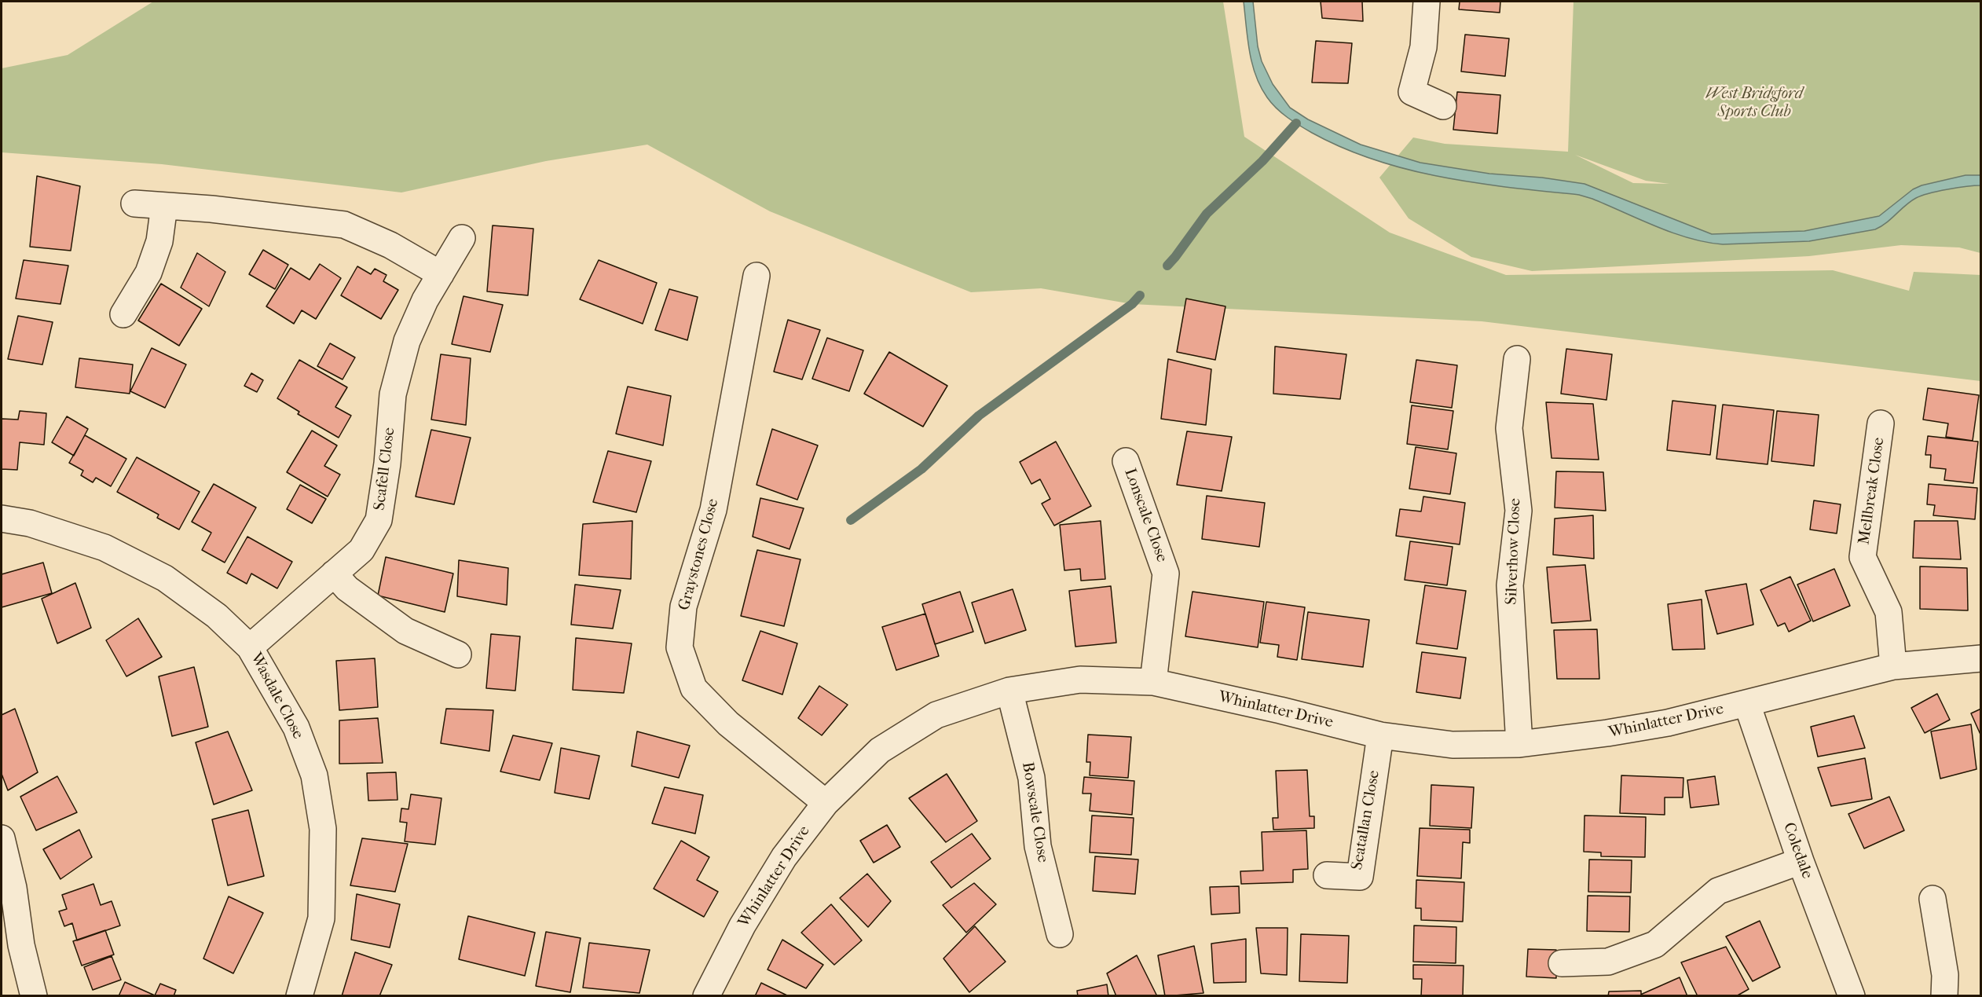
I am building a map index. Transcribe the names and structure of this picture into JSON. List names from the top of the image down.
{
  "streets": {
    "street": [
      "Scafell Close",
      "Mellbreak Close",
      "Lonscale Close",
      "Silverhow Close",
      "Graystones Close",
      "Wasdale Close",
      "Whinlatter Drive",
      "Bowscale Close",
      "Seatallan Close",
      "Coledale"
    ]
  },
  "crossings": [
    ["Scafell Close", "Wasdale Close"],
    ["Mellbreak Close", "Whinlatter Drive"],
    ["Lonscale Close", "Whinlatter Drive"],
    ["Silverhow Close", "Whinlatter Drive"],
    ["Graystones Close", "Whinlatter Drive"],
    ["Whinlatter Drive", "Bowscale Close"],
    ["Whinlatter Drive", "Seatallan Close"],
    ["Whinlatter Drive", "Coledale"]
  ],
  "parks": ["West Bridgford Sports Club"]
}
